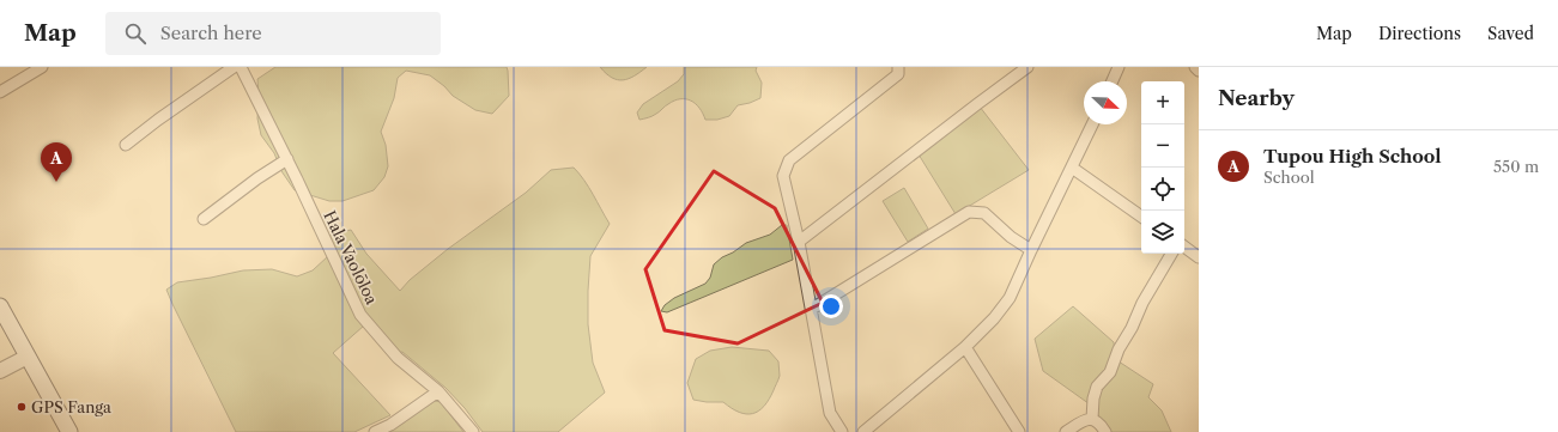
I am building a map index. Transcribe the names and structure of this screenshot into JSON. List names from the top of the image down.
{
  "streets": {
    "street": ["Hala Vaolōloa"]
  },
  "places": ["GPS Fanga"],
  "north": "bottom right",
  "page": {
    "header": "Map",
    "search": "Search here",
    "nav": ["Map", "Directions", "Saved"],
    "heading": "Nearby",
    "map_buttons": ["+", "−"],
    "list": [
      {
        "mark": "A",
        "name": "Tupou High School",
        "note": "School",
        "value": "550 m"
      }
    ],
    "pins": "A"
  }
}
